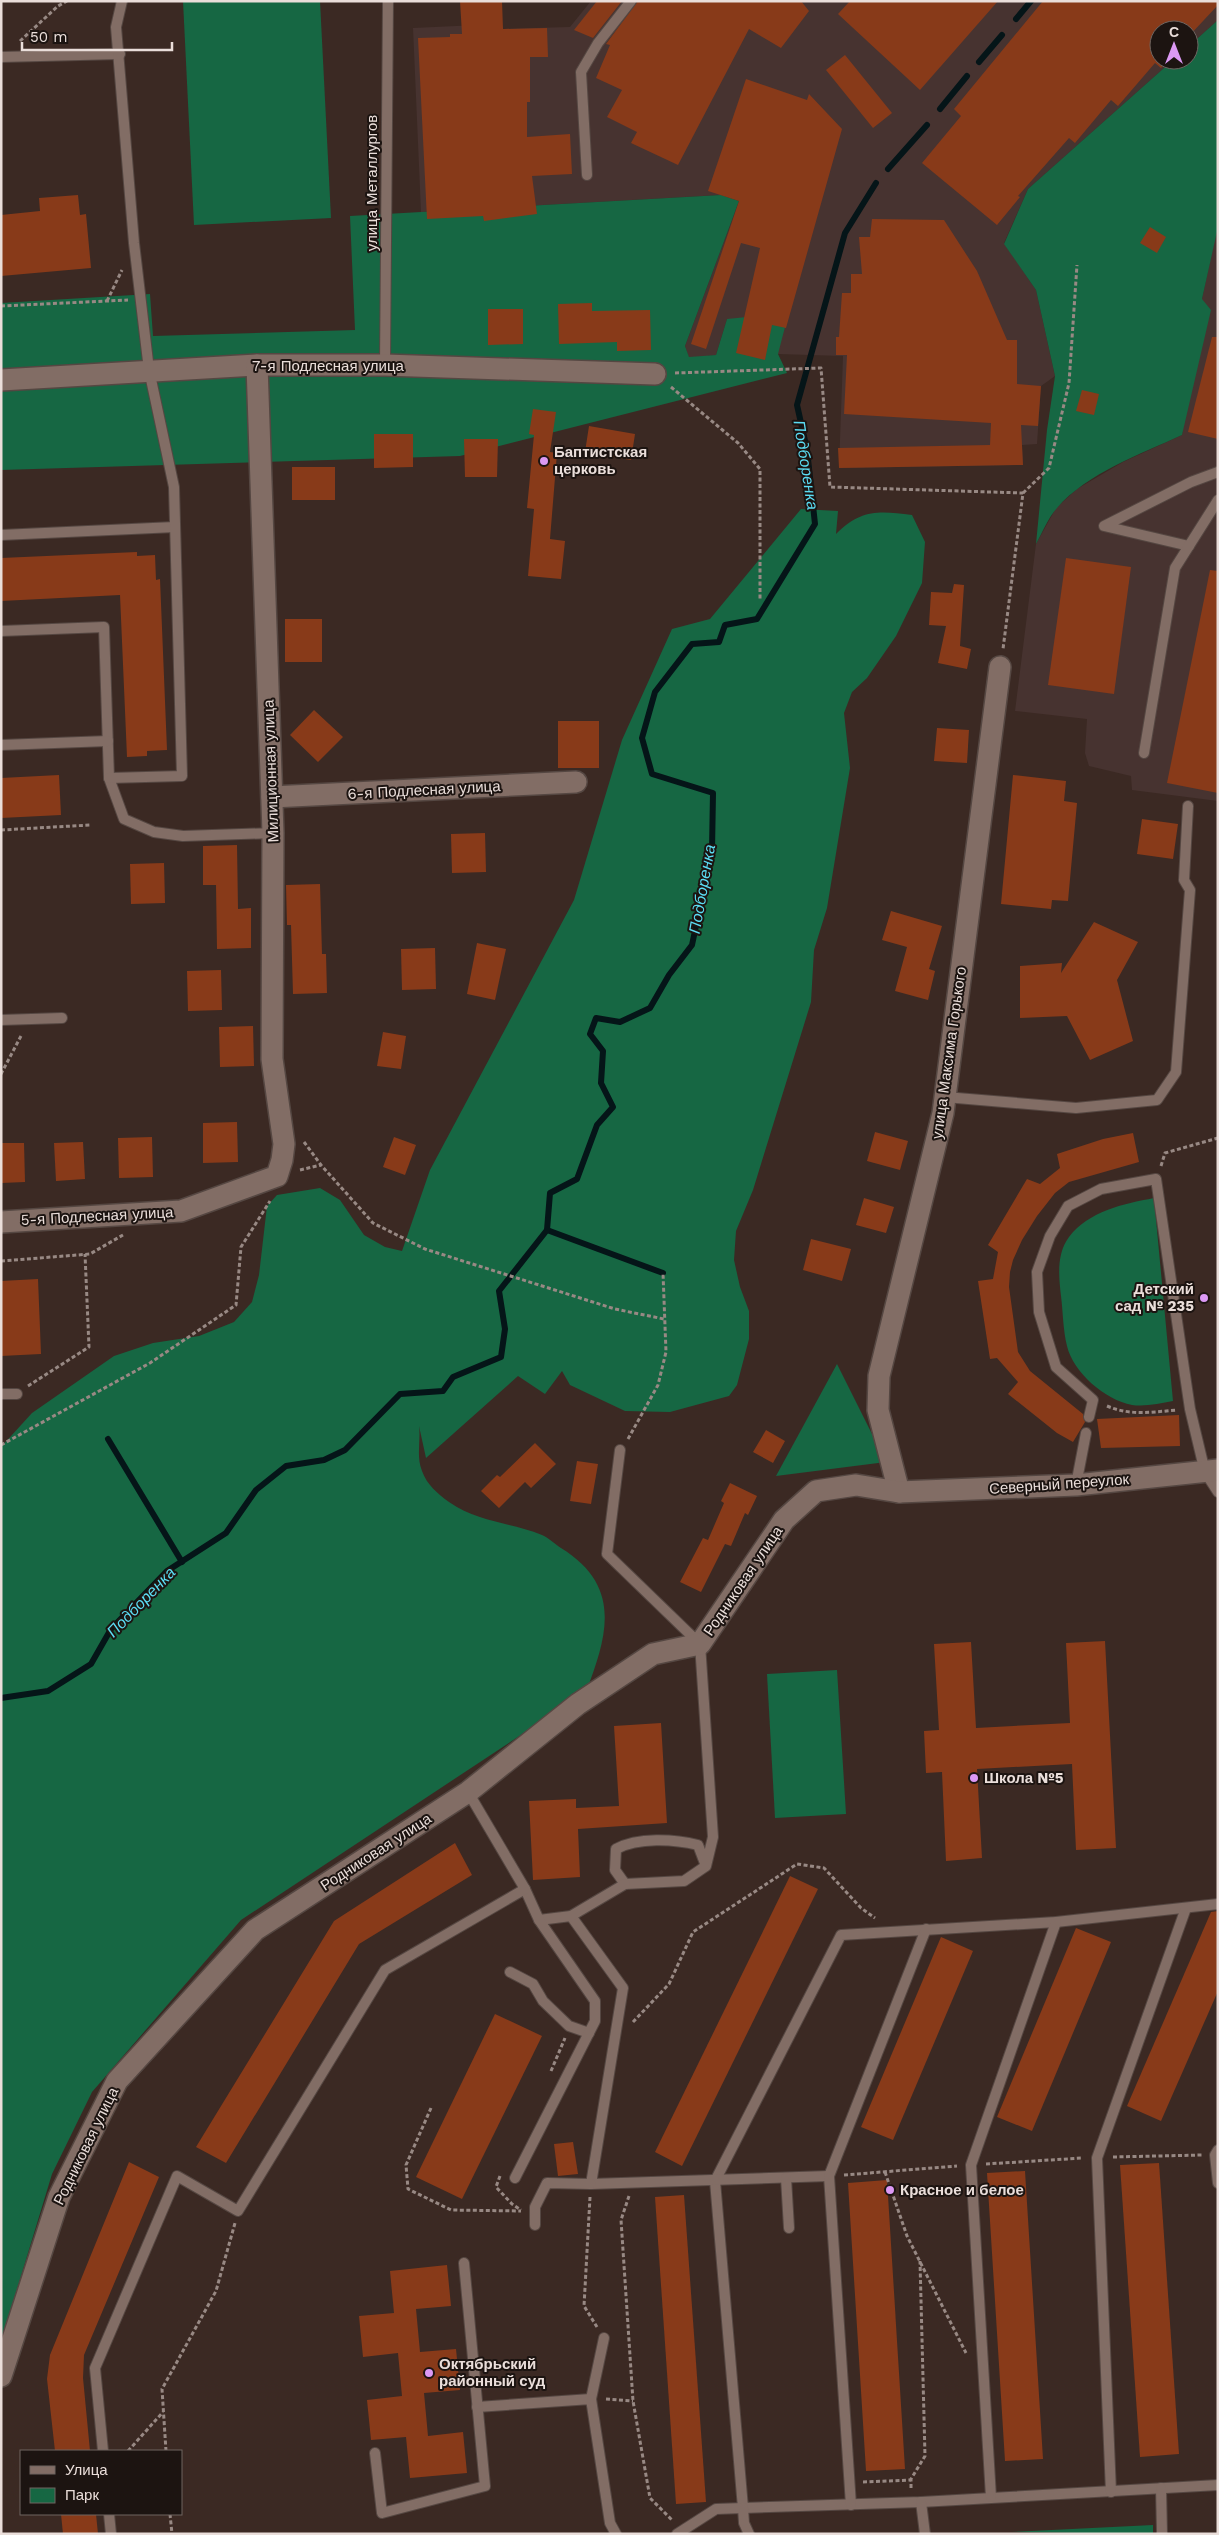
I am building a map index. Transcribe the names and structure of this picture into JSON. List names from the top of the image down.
{
  "streets": {
    "street": [
      "7-я Подлесная улица",
      "Милиционная улица",
      "6-я Подлесная улица",
      "улица Максима Горького",
      "5-я Подлесная улица",
      "Северный переулок",
      "Родниковая улица"
    ],
    "lane": ["улица Металлургов"]
  },
  "crossings": [
    ["улица Металлургов", "7-я Подлесная улица"],
    ["7-я Подлесная улица", "Милиционная улица"],
    ["Милиционная улица", "6-я Подлесная улица"],
    ["Милиционная улица", "5-я Подлесная улица"],
    ["улица Максима Горького", "Северный переулок"],
    ["улица Максима Горького", "Родниковая улица"],
    ["Северный переулок", "Родниковая улица"]
  ],
  "water": ["Подборенка"],
  "places": [
    "Баптистская церковь",
    "Детский сад № 235",
    "Школа №5",
    "Красное и белое",
    "Октябрьский районный суд"
  ],
  "legend": ["Улица", "Парк"],
  "scale_bar": "50 m",
  "north": "top"
}
